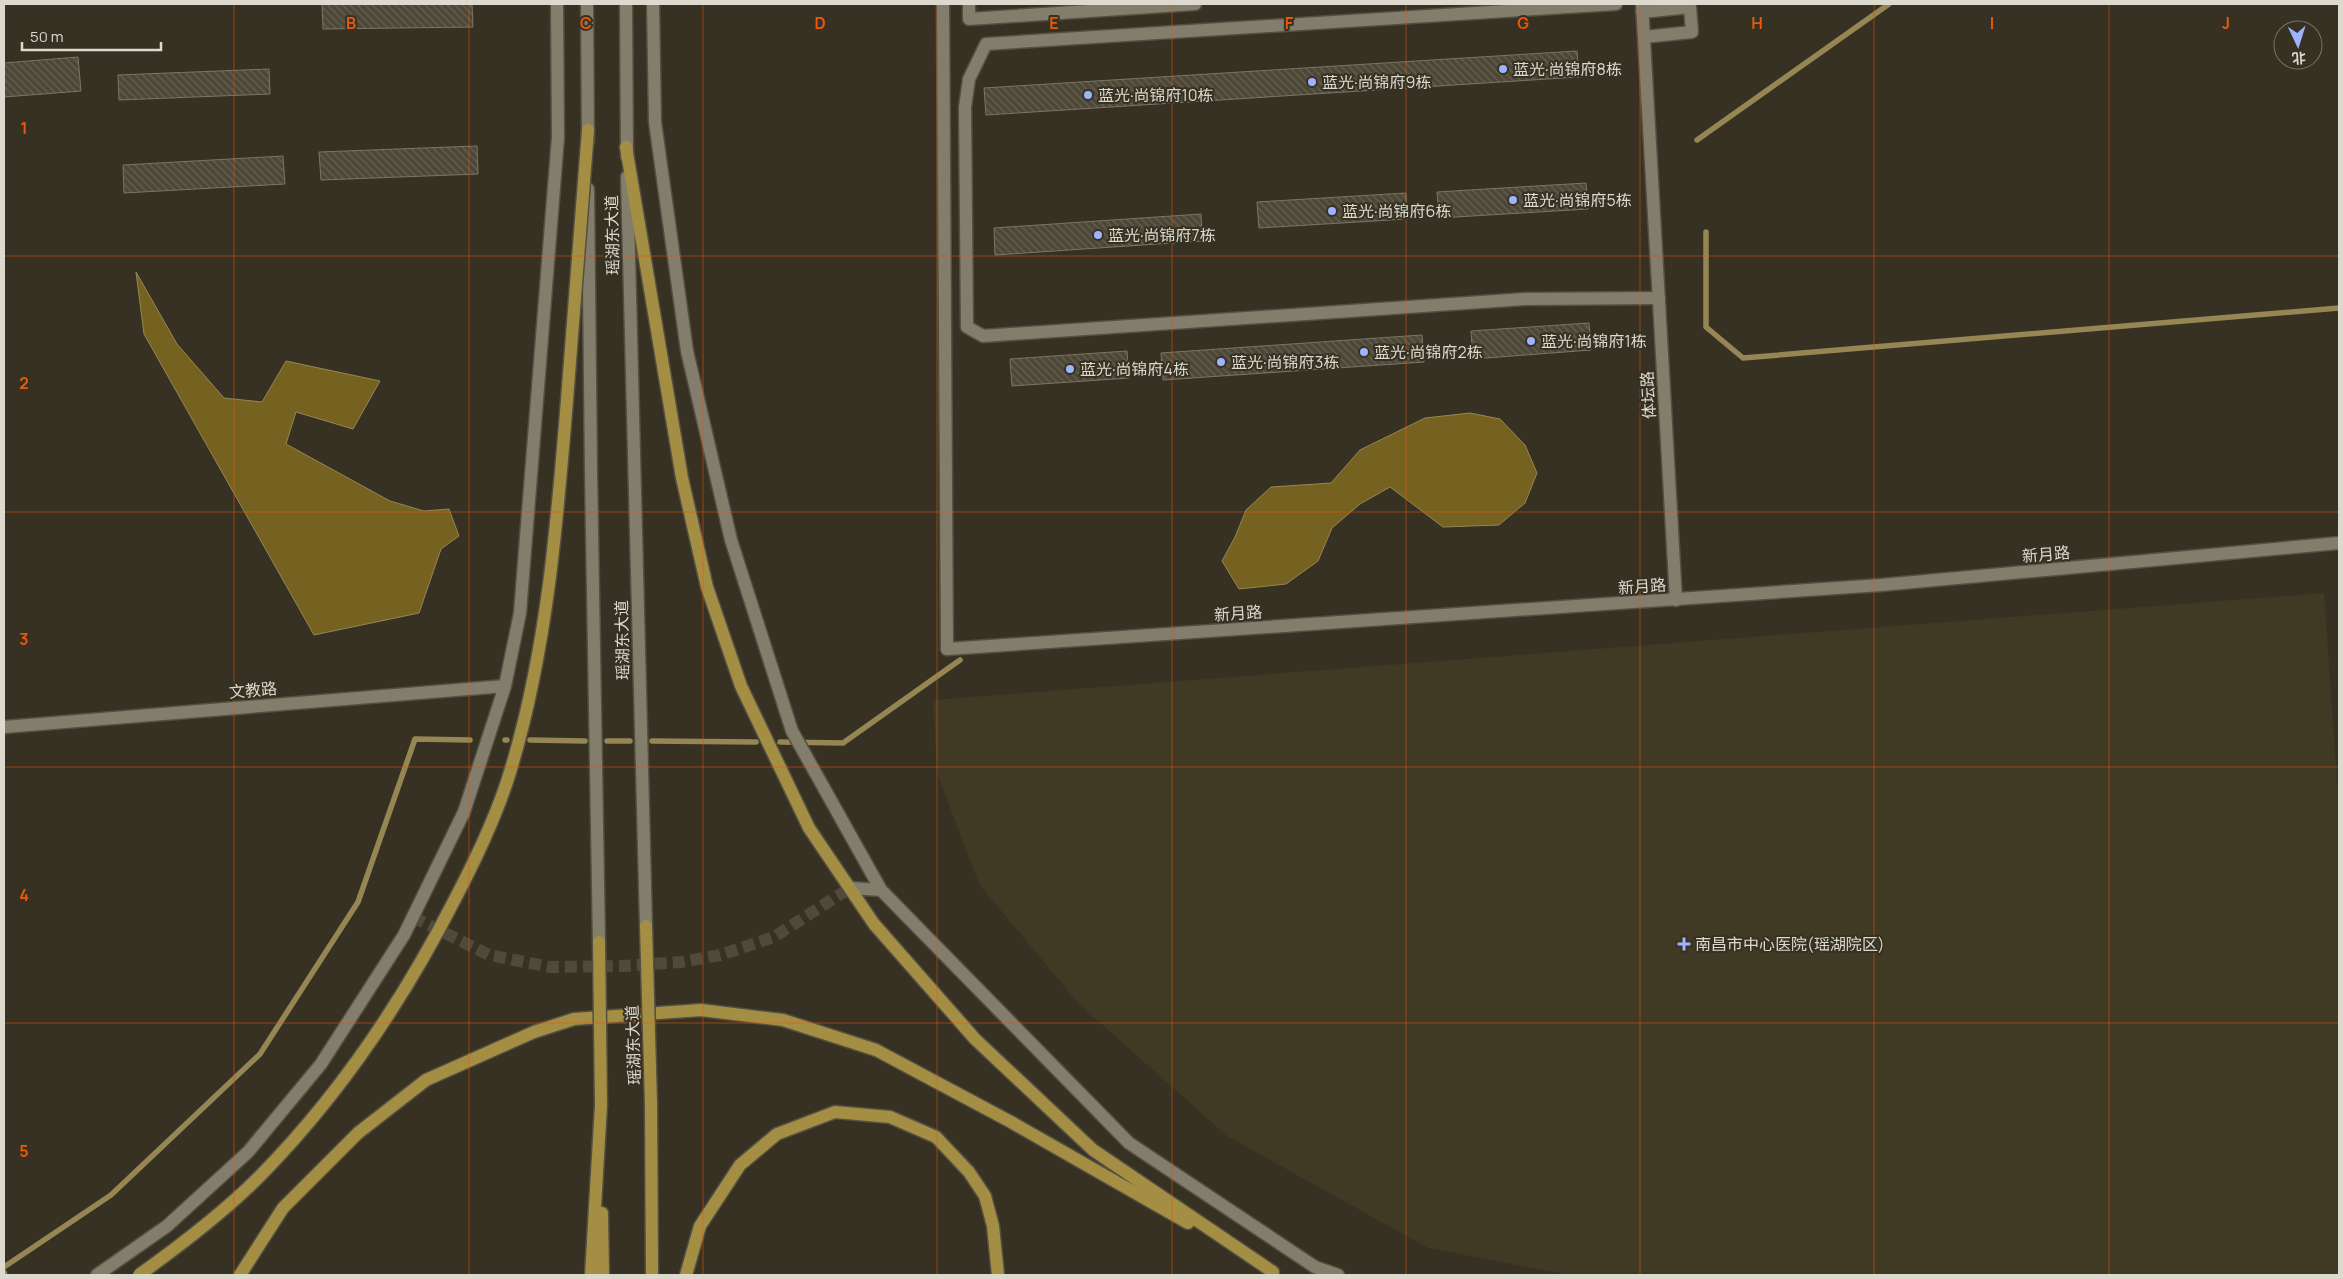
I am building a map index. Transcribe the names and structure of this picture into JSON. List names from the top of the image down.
{
  "streets": {
    "main road": ["瑶湖东大道"],
    "street": ["体坛路", "新月路", "文教路"]
  },
  "crossings": [
    ["体坛路", "新月路"]
  ],
  "places": {
    "other": [
      "蓝光·尚锦府8栋",
      "蓝光·尚锦府9栋",
      "蓝光·尚锦府10栋",
      "蓝光·尚锦府5栋",
      "蓝光·尚锦府6栋",
      "蓝光·尚锦府7栋",
      "蓝光·尚锦府1栋",
      "蓝光·尚锦府2栋",
      "蓝光·尚锦府3栋",
      "蓝光·尚锦府4栋"
    ],
    "health": ["南昌市中心医院(瑶湖院区)"]
  },
  "scale_bar": "50 m",
  "north": "bottom",
  "grid": {
    "columns": [
      "B",
      "C",
      "D",
      "E",
      "F",
      "G",
      "H",
      "I",
      "J"
    ],
    "rows": [
      "1",
      "2",
      "3",
      "4",
      "5"
    ]
  }
}
